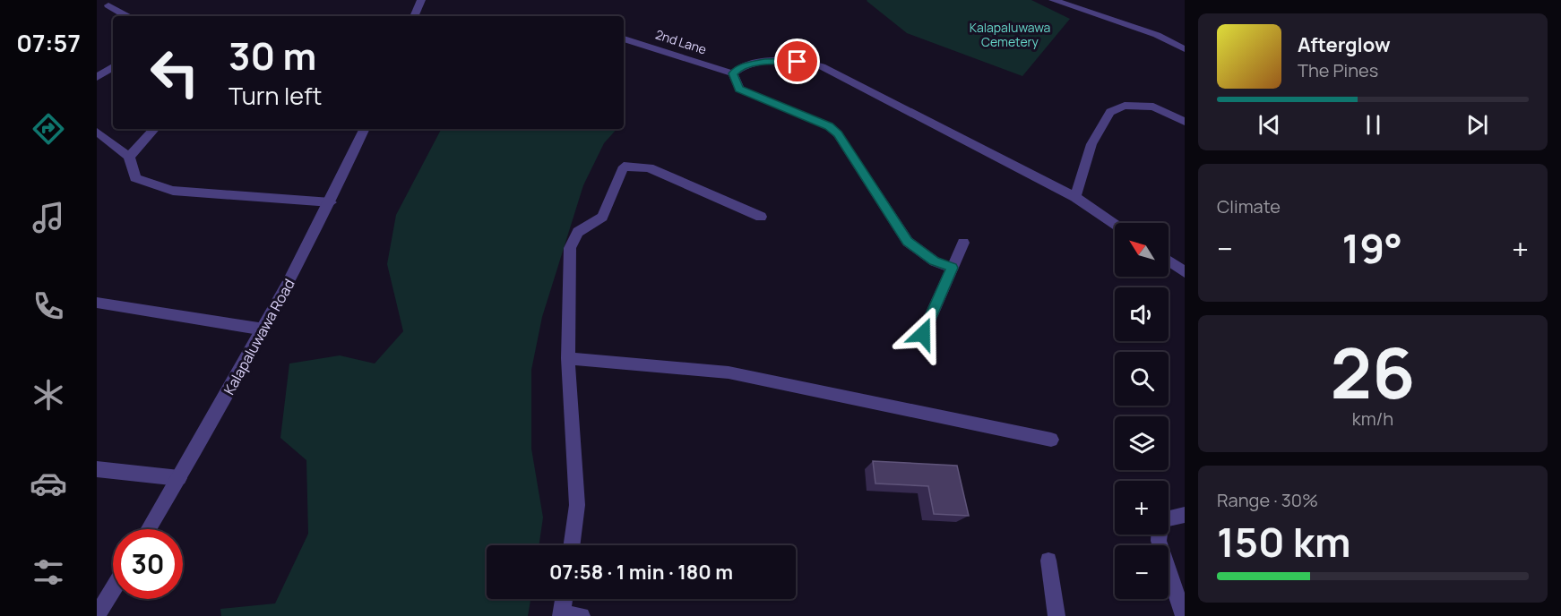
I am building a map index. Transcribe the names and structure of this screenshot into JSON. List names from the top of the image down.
{
  "streets": {
    "street": ["2nd Lane", "Kalapaluwawa Road"]
  },
  "parks": ["Kalapaluwawa Cemetery"],
  "north": "top left",
  "page": {
    "tabs": "07:57",
    "turn": ["30 m", "Turn left"],
    "song": ["Afterglow", "The Pines"],
    "tile": [
      "Climate",
      ["26", "km/h"],
      ["Range · 30%", "150 km"]
    ],
    "map_buttons": ["+", "−"],
    "heat": ["−", "19°", "+"],
    "limit": "30",
    "trip": "07:58 · 1 min · 180 m"
  }
}
